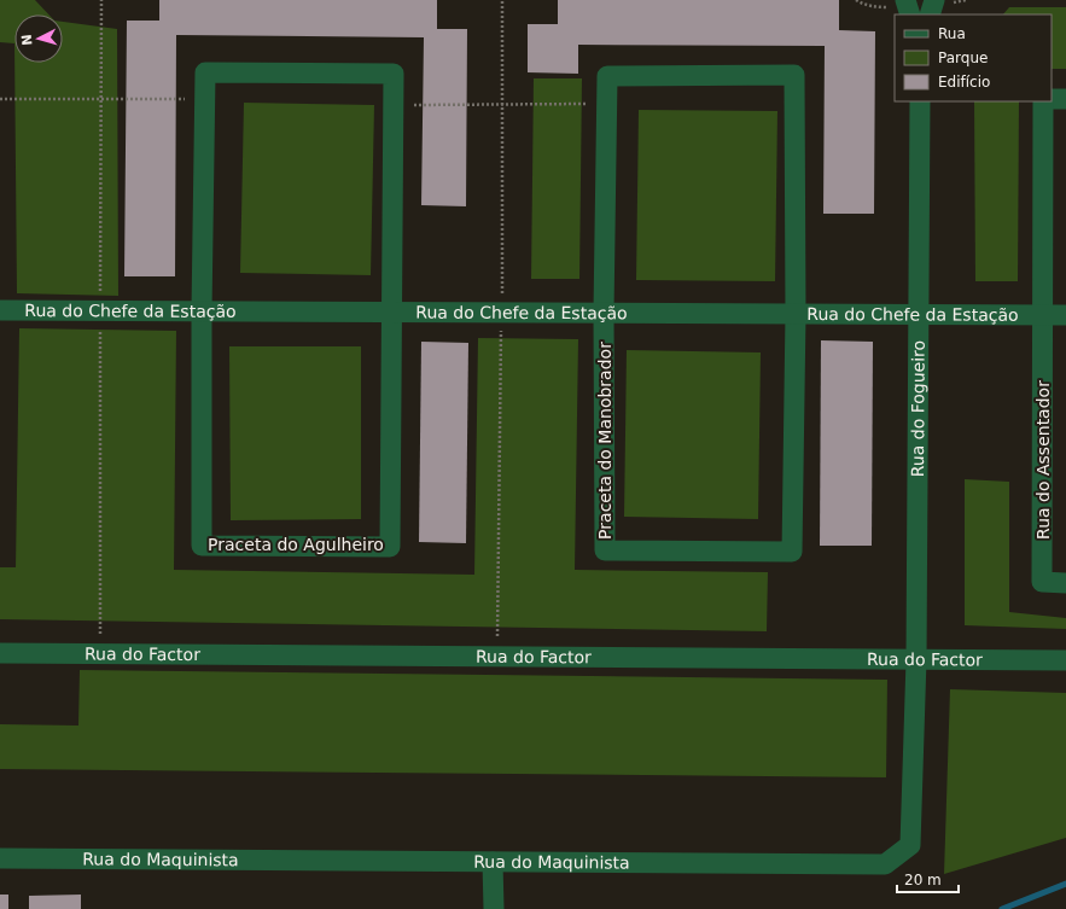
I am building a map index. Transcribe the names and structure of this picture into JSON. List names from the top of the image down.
{
  "streets": {
    "street": [
      "Rua do Chefe da Estação",
      "Rua do Fogueiro",
      "Praceta do Manobrador",
      "Rua do Assentador",
      "Praceta do Agulheiro",
      "Rua do Factor",
      "Rua do Maquinista"
    ]
  },
  "crossings": [
    ["Rua do Chefe da Estação", "Rua do Fogueiro"],
    ["Rua do Chefe da Estação", "Praceta do Manobrador"],
    ["Rua do Chefe da Estação", "Rua do Assentador"],
    ["Rua do Chefe da Estação", "Praceta do Agulheiro"],
    ["Rua do Fogueiro", "Rua do Factor"],
    ["Rua do Fogueiro", "Rua do Maquinista"],
    ["Rua do Factor", "Rua do Maquinista"]
  ],
  "legend": ["Rua", "Parque", "Edifício"],
  "scale_bar": "20 m",
  "north": "left"
}
